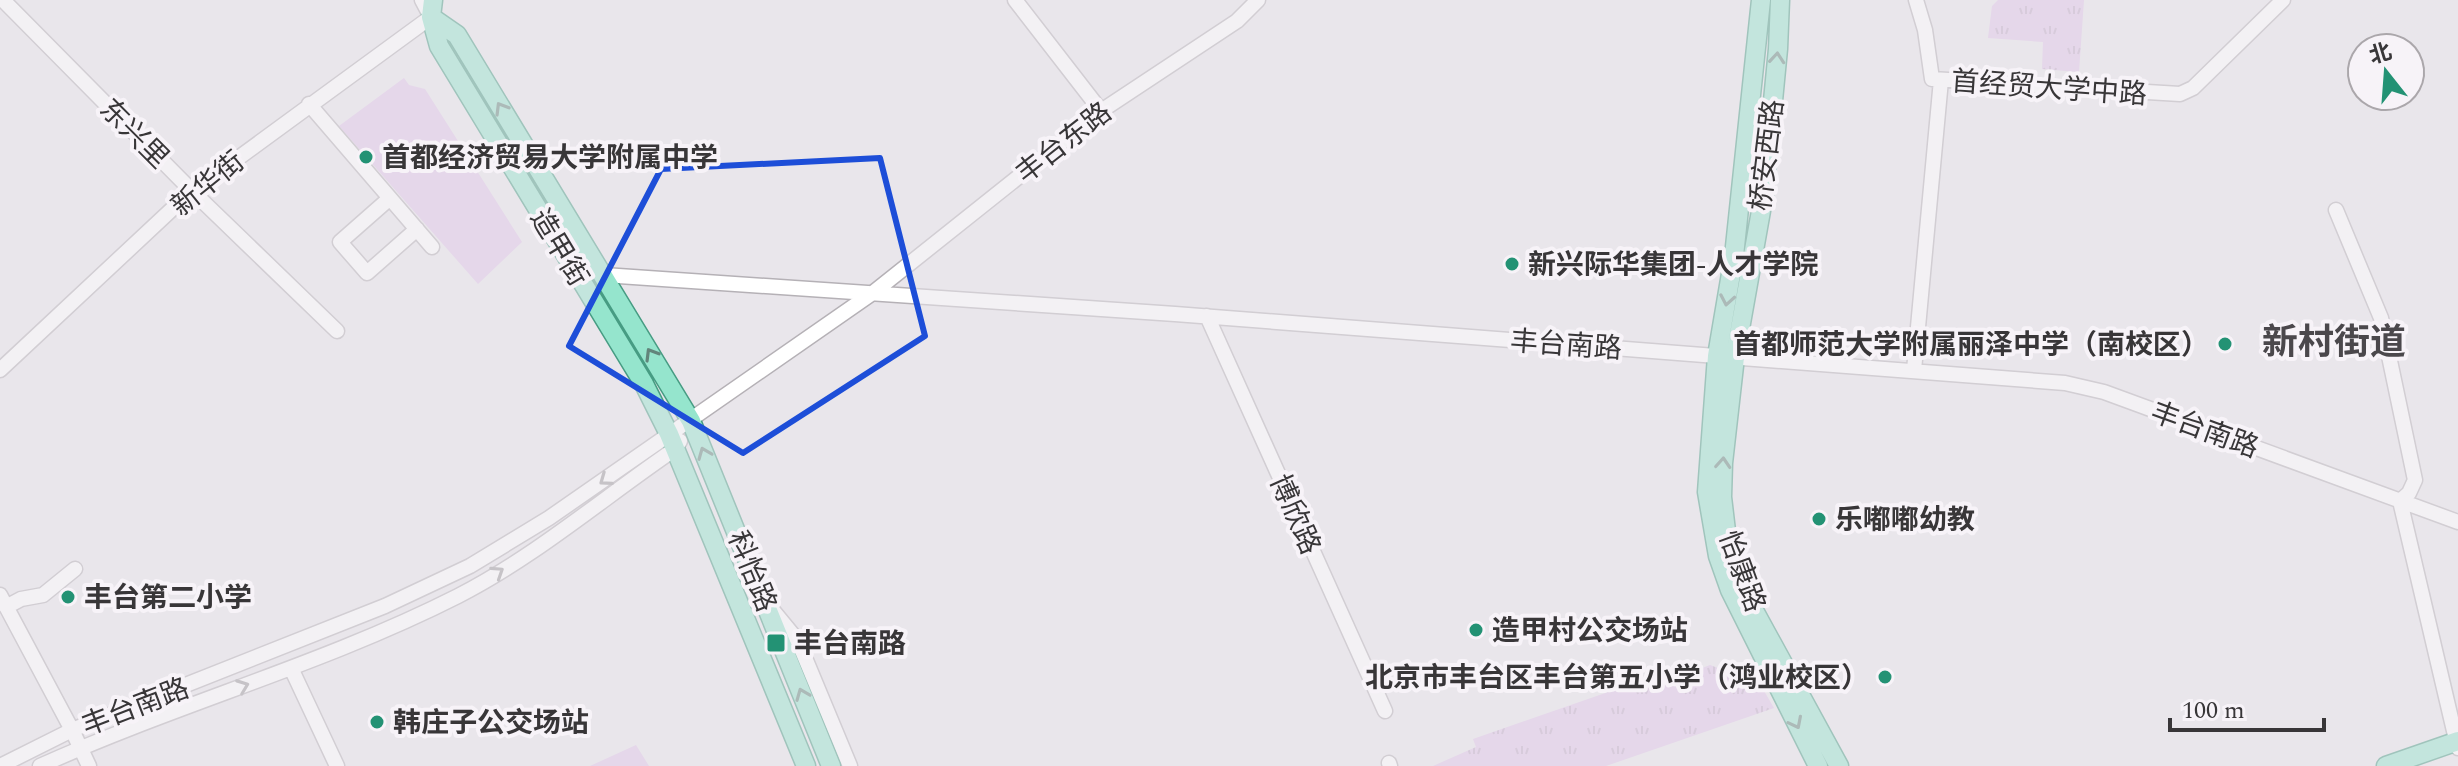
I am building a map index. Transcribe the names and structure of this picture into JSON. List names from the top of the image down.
{
  "streets": {
    "main road": [
      "桥安西路",
      "造甲街",
      "科怡路",
      "怡康路"
    ],
    "street": [
      "首经贸大学中路",
      "东兴里",
      "丰台东路",
      "新华街",
      "丰台南路",
      "博欣路"
    ]
  },
  "crossings": [
    ["东兴里", "新华街"],
    ["丰台东路", "造甲街"],
    ["丰台东路", "丰台南路"],
    ["桥安西路", "丰台南路"],
    ["桥安西路", "怡康路"],
    ["新华街", "造甲街"],
    ["造甲街", "丰台南路"],
    ["造甲街", "科怡路"],
    ["丰台南路", "博欣路"],
    ["丰台南路", "科怡路"],
    ["丰台南路", "怡康路"]
  ],
  "districts": ["新村街道"],
  "places": {
    "other": [
      "首都经济贸易大学附属中学",
      "新兴际华集团-人才学院",
      "首都师范大学附属丽泽中学（南校区）",
      "乐嘟嘟幼教",
      "丰台第二小学",
      "造甲村公交场站",
      "北京市丰台区丰台第五小学（鸿业校区）",
      "韩庄子公交场站"
    ],
    "transit": ["丰台南路"]
  },
  "scale_bar": "100 m",
  "north": "top"
}
